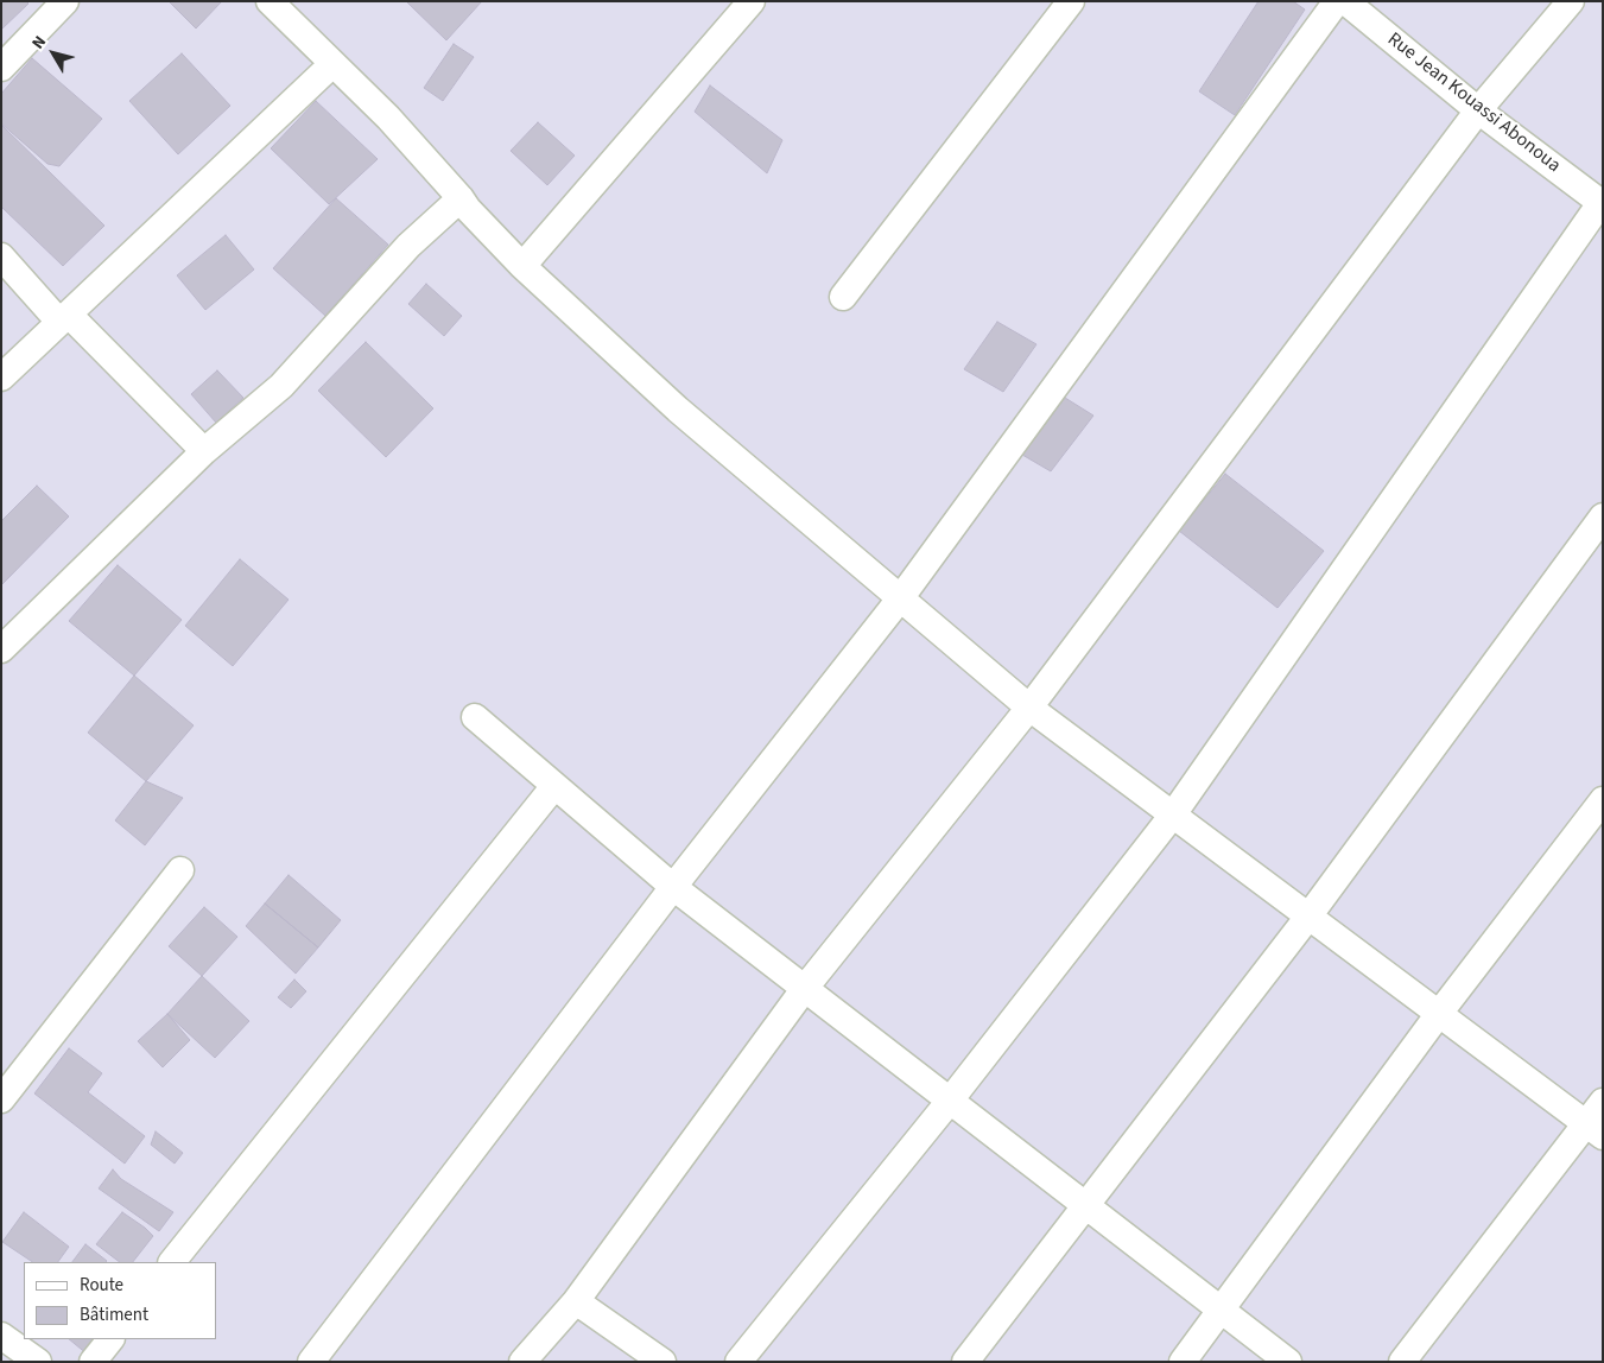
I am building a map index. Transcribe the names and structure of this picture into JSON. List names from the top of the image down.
{
  "streets": {
    "street": ["Rue Jean Kouassi Abonoua"]
  },
  "legend": ["Route", "Bâtiment"],
  "north": "top left"
}
